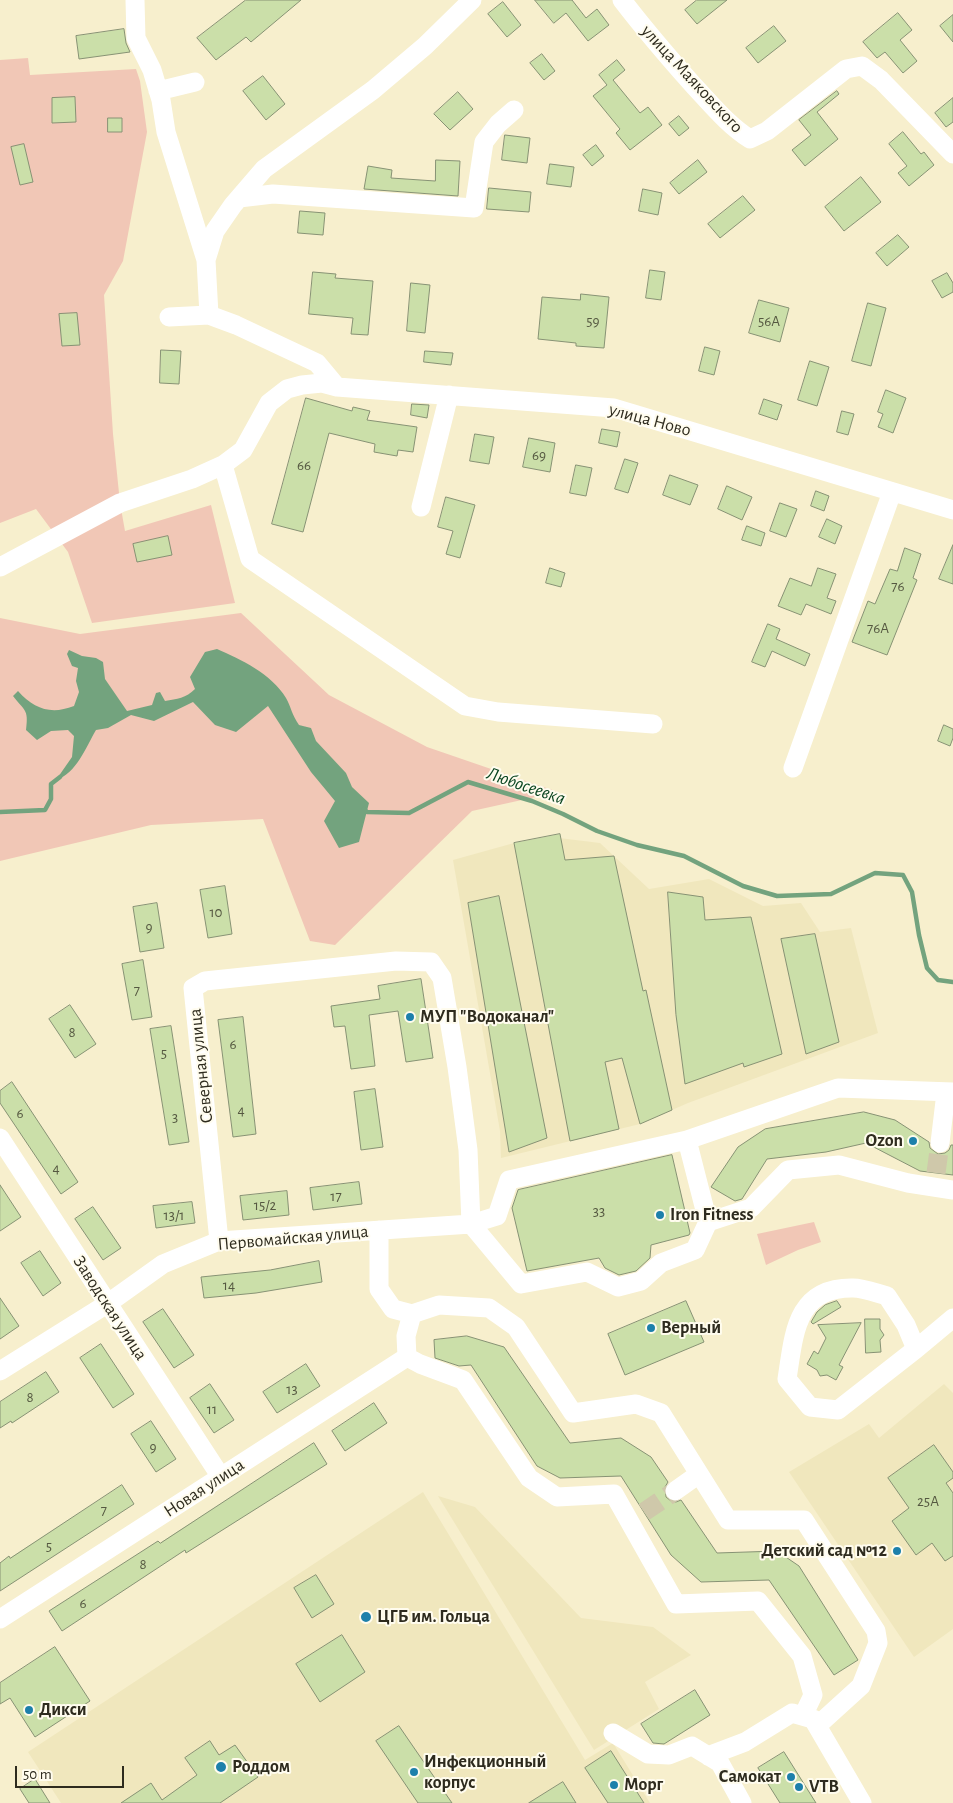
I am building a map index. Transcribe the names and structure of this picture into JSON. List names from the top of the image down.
{
  "streets": {
    "street": [
      "улица Маяковского",
      "улица Ново",
      "Северная улица",
      "Первомайская улица",
      "Заводская улица",
      "Новая улица"
    ]
  },
  "crossings": [
    ["Северная улица", "Первомайская улица"],
    ["Первомайская улица", "Заводская улица"],
    ["Заводская улица", "Новая улица"]
  ],
  "water": ["Любосеевка"],
  "places": [
    "МУП \"Водоканал\"",
    "Ozon",
    "Iron Fitness",
    "Верный",
    "Детский сад №12",
    "ЦГБ им. Гольца",
    "Дикси",
    "Роддом",
    "Инфекционный корпус",
    "Самокат",
    "Морг",
    "VTB"
  ],
  "house_numbers": [
    "59",
    "56А",
    "69",
    "66",
    "76",
    "76А",
    "10",
    "9",
    "7",
    "8",
    "6",
    "5",
    "4",
    "6",
    "3",
    "4",
    "17",
    "15/2",
    "33",
    "13/1",
    "14",
    "13",
    "8",
    "11",
    "9",
    "25А",
    "7",
    "5",
    "8",
    "6"
  ],
  "scale_bar": "50 m"
}
